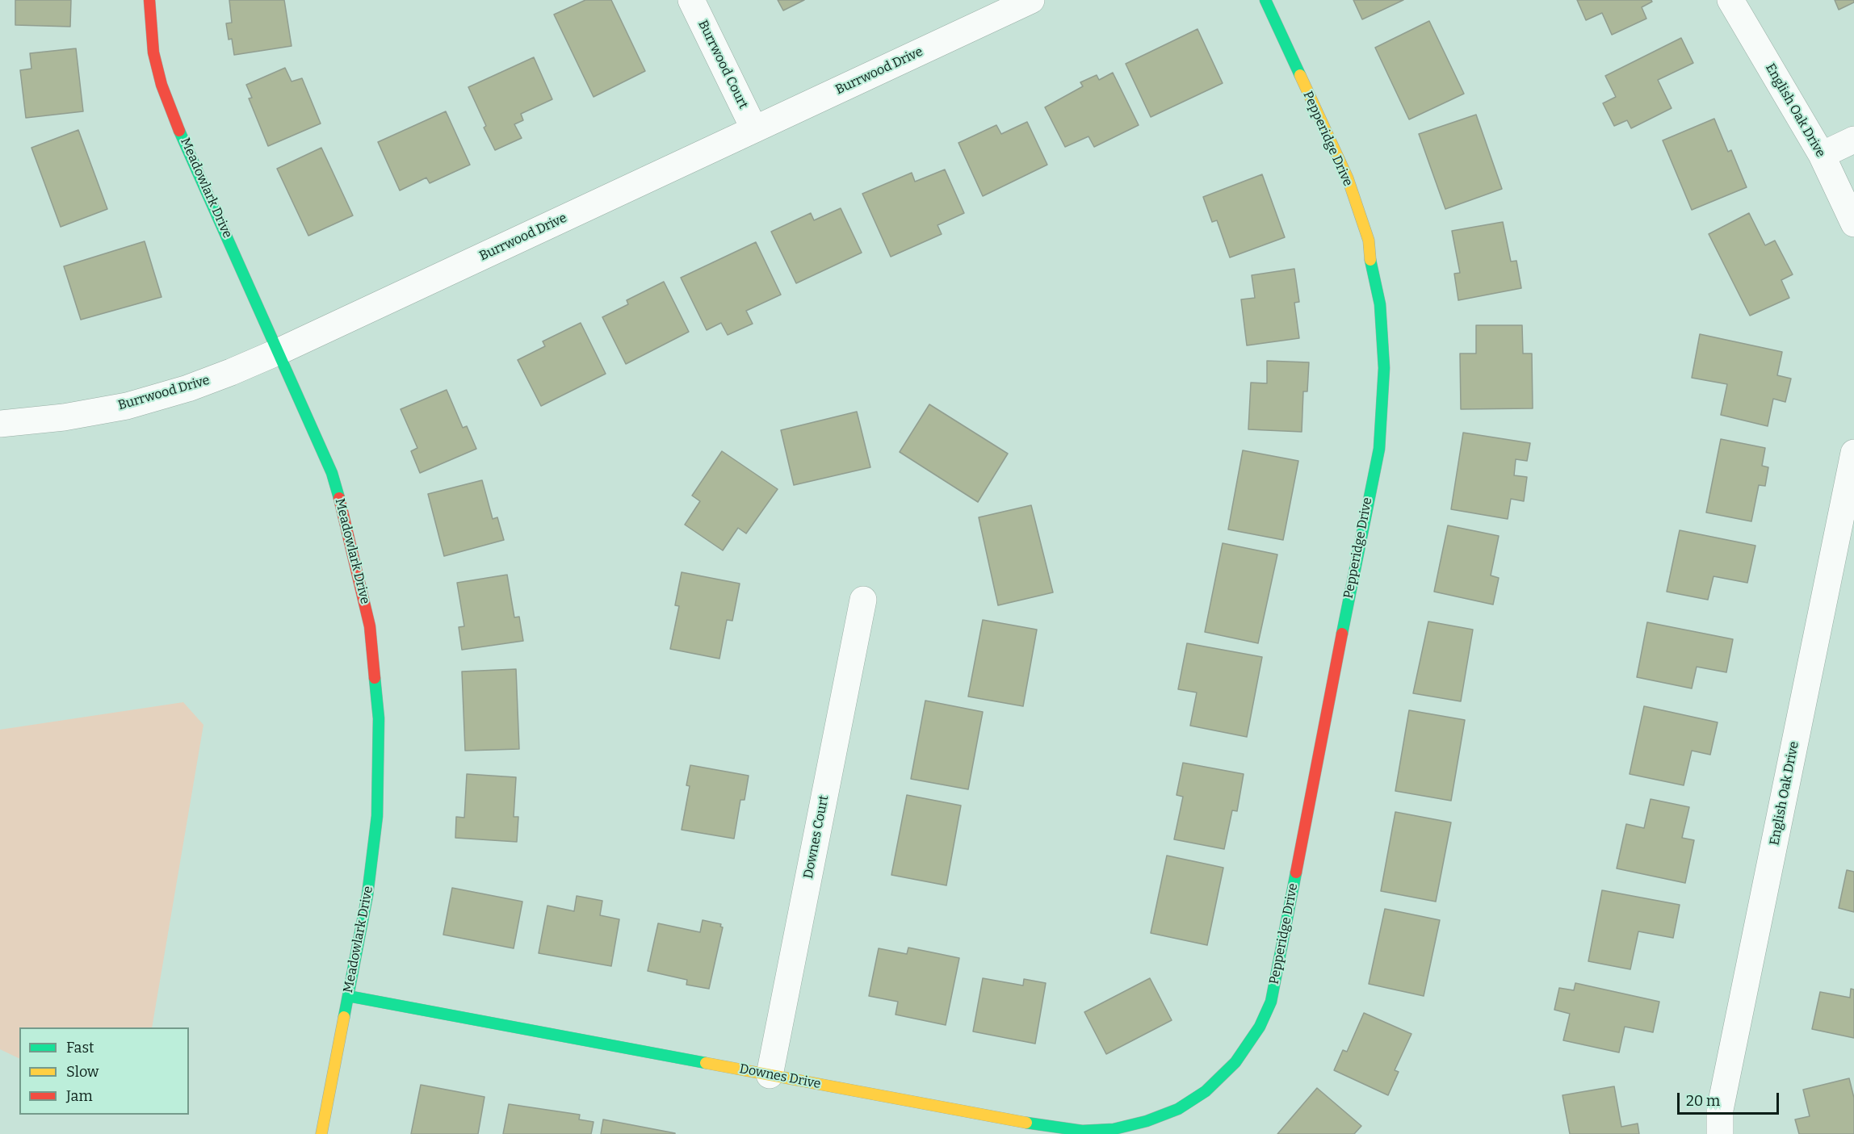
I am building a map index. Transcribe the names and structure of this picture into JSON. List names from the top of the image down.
{
  "streets": {
    "street": [
      "Burrwood Court",
      "Burrwood Drive",
      "English Oak Drive",
      "Pepperidge Drive",
      "Meadowlark Drive",
      "Downes Court",
      "Downes Drive"
    ]
  },
  "crossings": [
    ["Burrwood Court", "Burrwood Drive"],
    ["Burrwood Drive", "Meadowlark Drive"],
    ["Pepperidge Drive", "Downes Drive"],
    ["Meadowlark Drive", "Downes Drive"],
    ["Downes Court", "Downes Drive"]
  ],
  "legend": ["Fast", "Slow", "Jam"],
  "scale_bar": "20 m"
}
